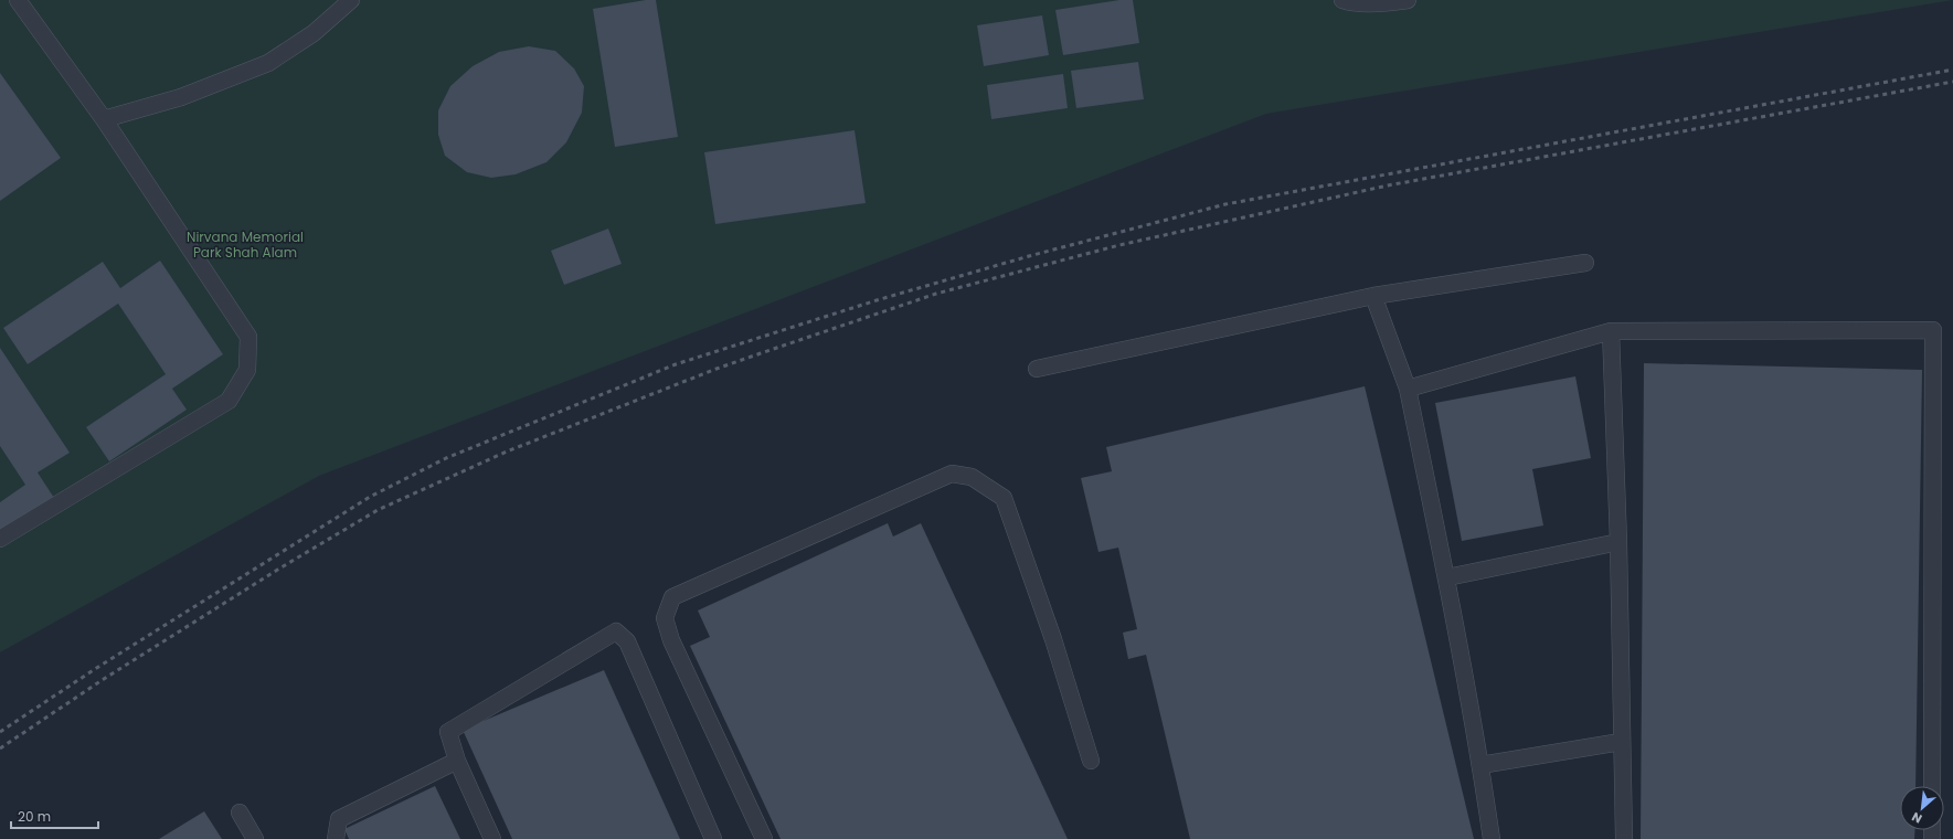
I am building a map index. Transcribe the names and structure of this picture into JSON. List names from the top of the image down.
{
  "parks": ["Nirvana Memorial Park Shah Alam"],
  "scale_bar": "20 m",
  "north": "bottom left"
}
